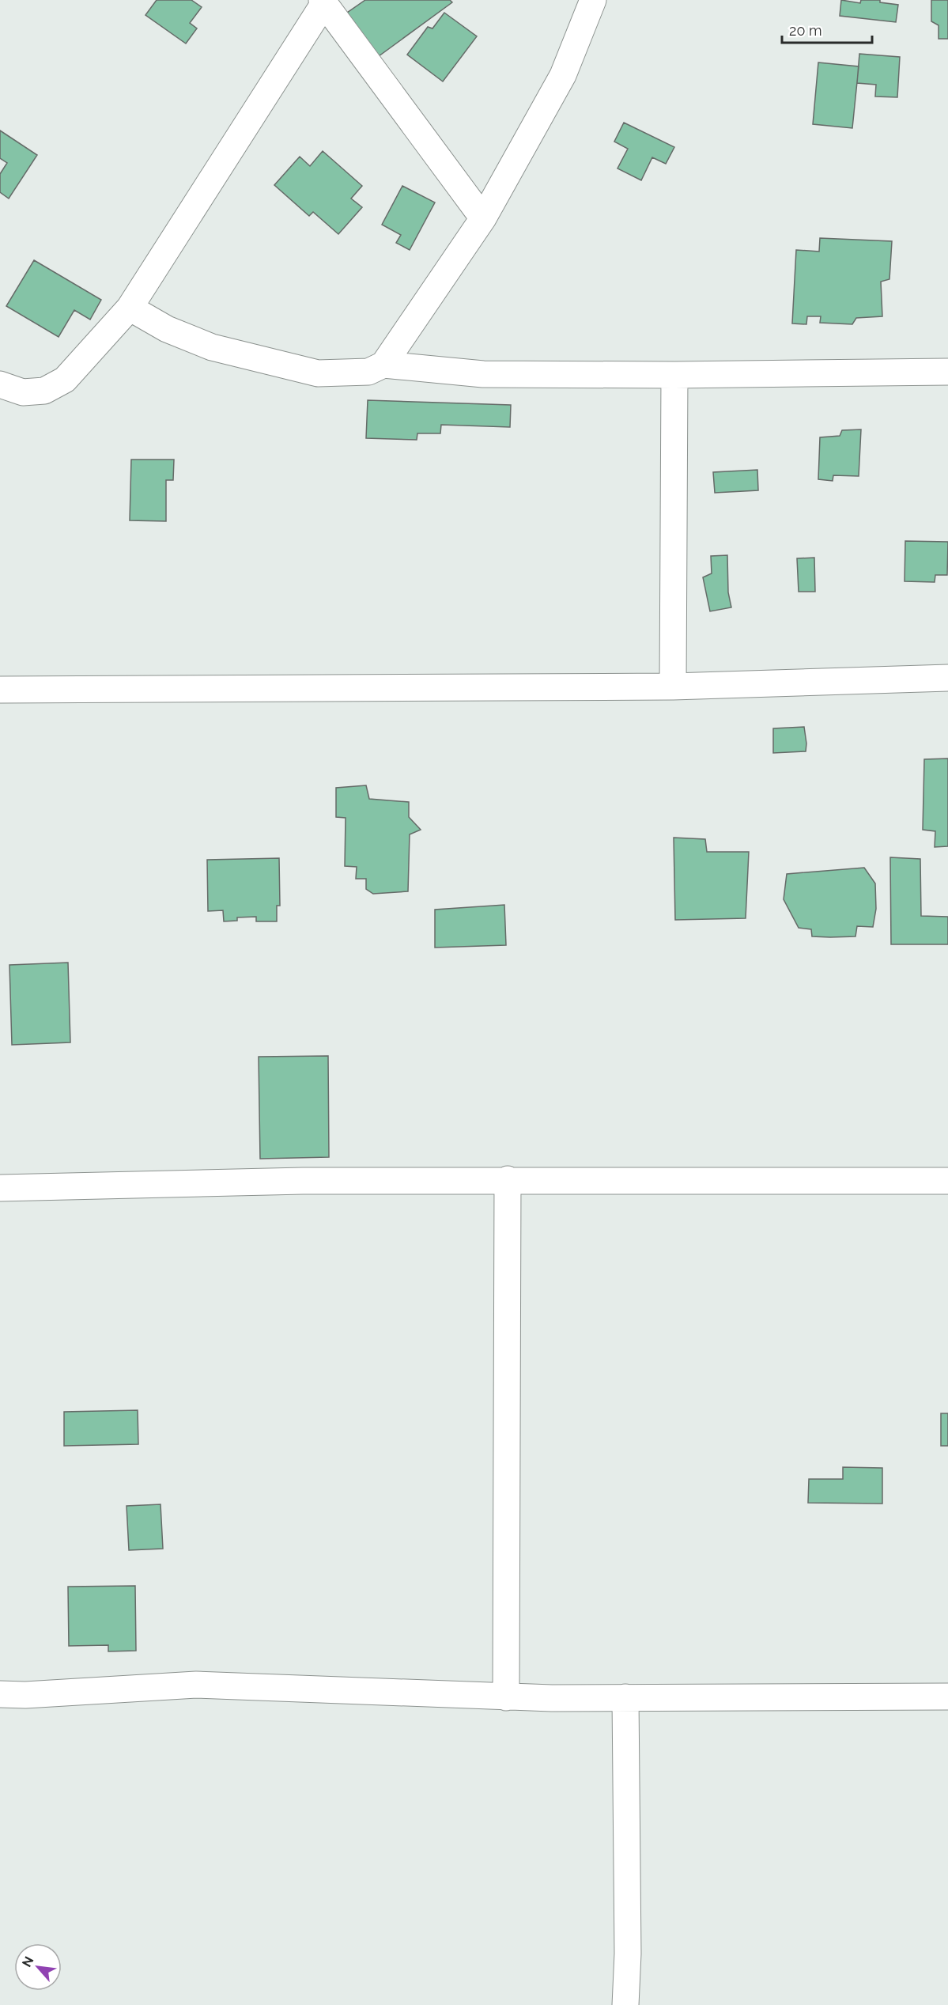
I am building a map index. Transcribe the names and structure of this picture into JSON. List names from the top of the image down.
{
  "scale_bar": "20 m",
  "north": "top left"
}
